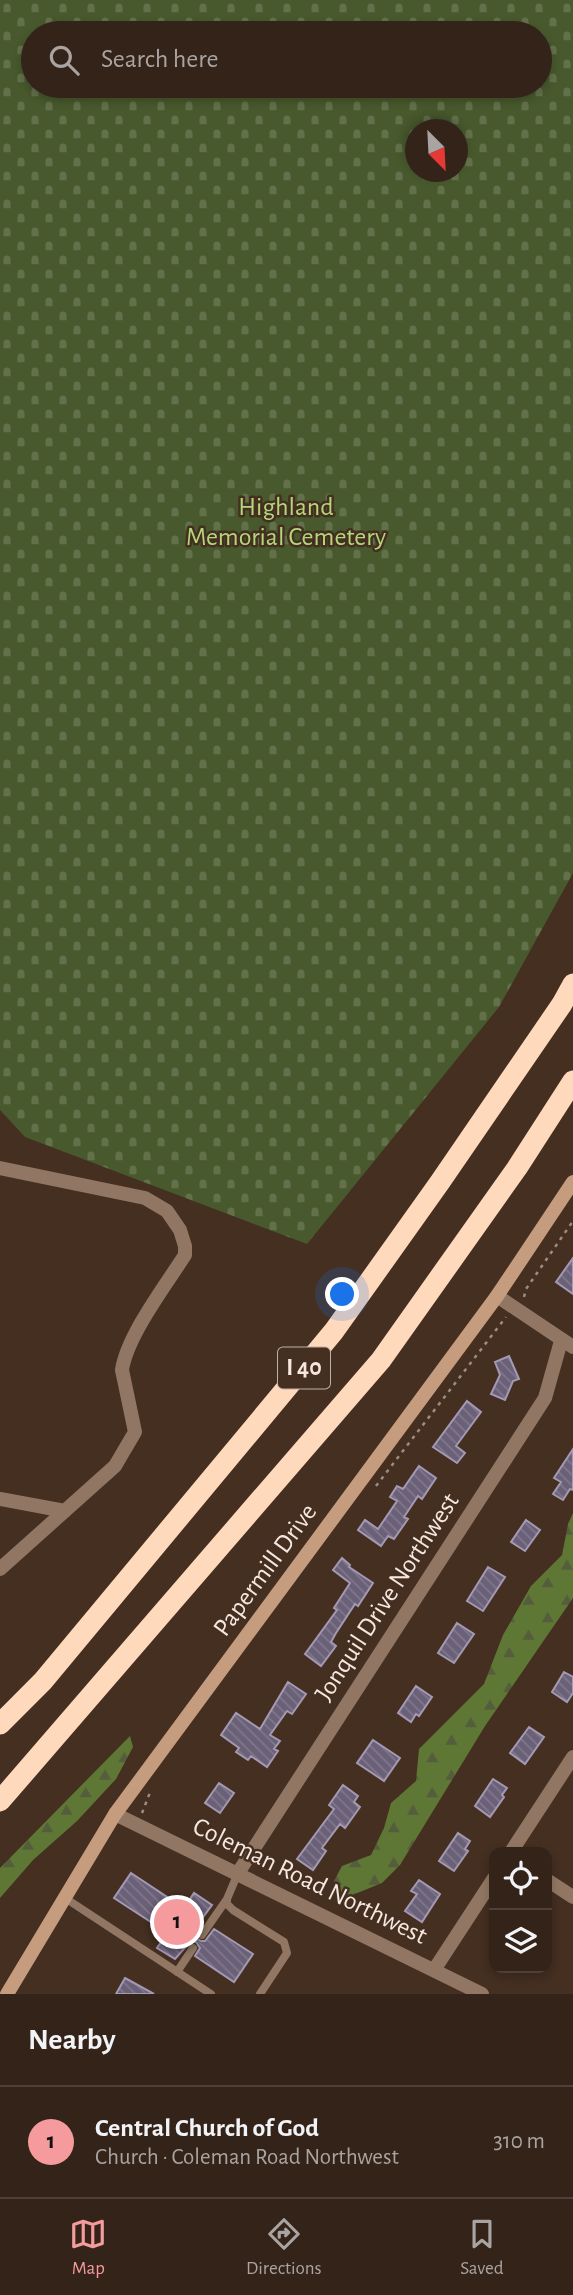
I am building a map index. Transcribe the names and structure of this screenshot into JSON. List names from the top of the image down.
{
  "streets": {
    "highway": ["I 40"],
    "main road": ["Papermill Drive"],
    "street": ["Jonquil Drive Northwest", "Coleman Road Northwest"]
  },
  "crossings": [
    ["Papermill Drive", "Coleman Road Northwest"],
    ["Jonquil Drive Northwest", "Coleman Road Northwest"]
  ],
  "parks": ["Highland Memorial Cemetery"],
  "north": "bottom right",
  "page": {
    "search": "Search here",
    "pins": "1",
    "heading": "Nearby",
    "list": [
      {
        "mark": "1",
        "name": "Central Church of God",
        "note": "Church · Coleman Road Northwest",
        "value": "310 m"
      }
    ],
    "nav": ["Map", "Directions", "Saved"]
  }
}
